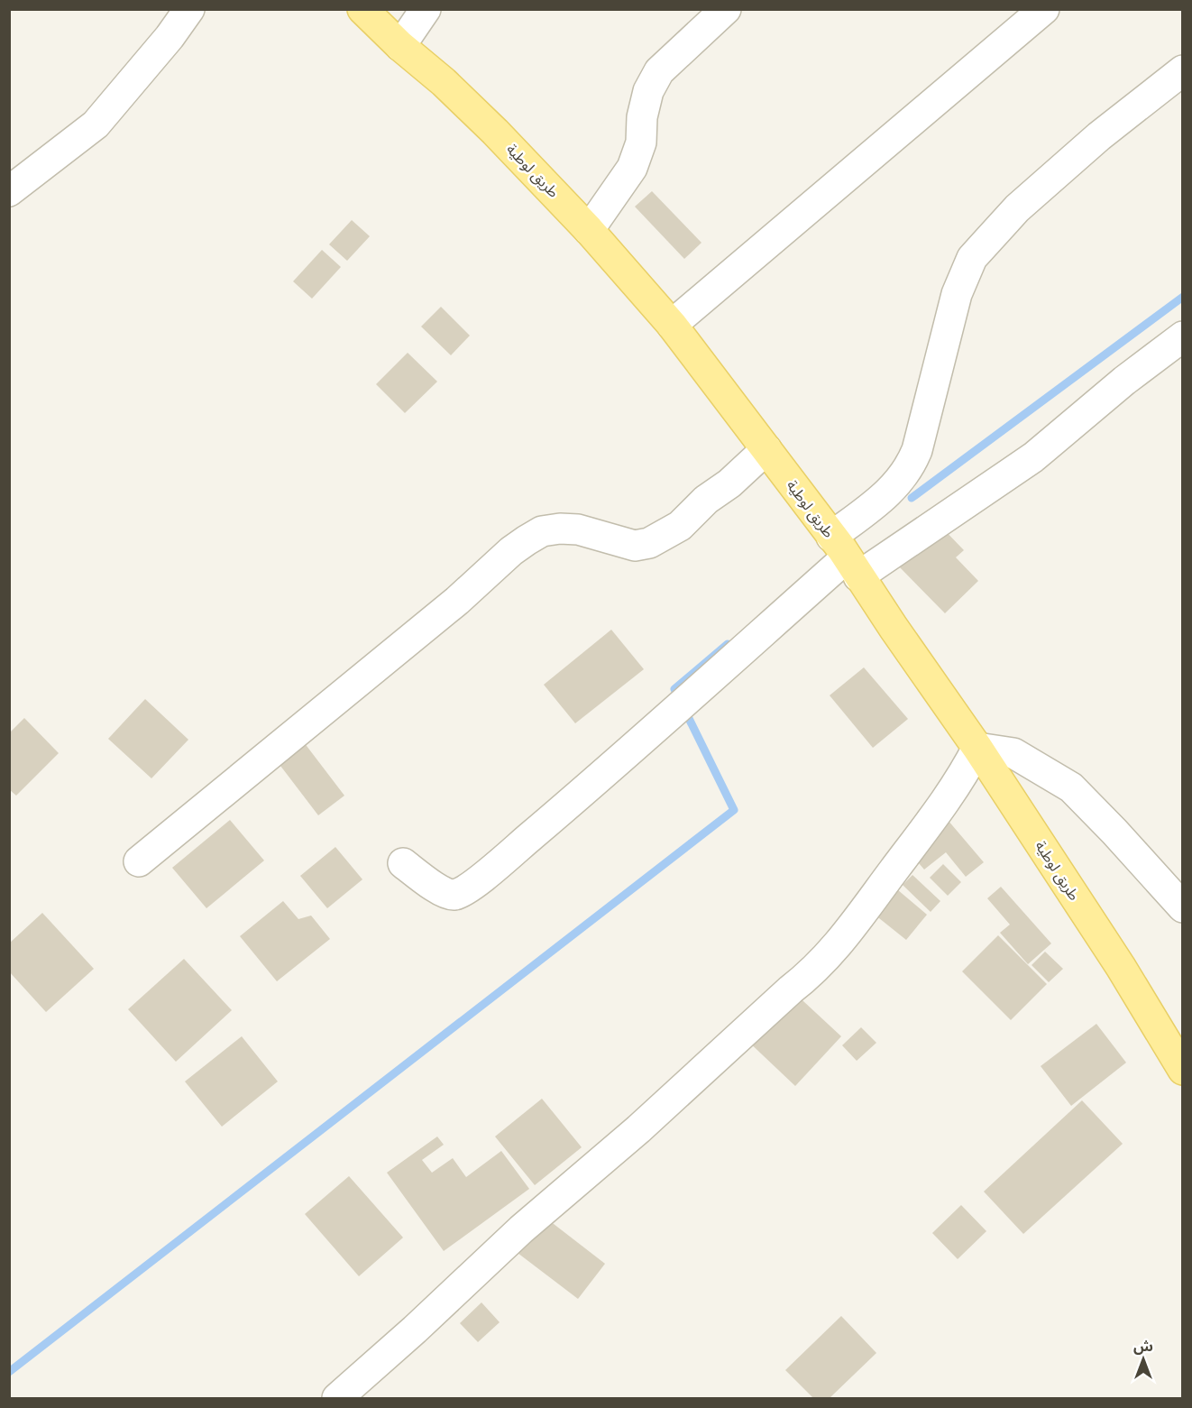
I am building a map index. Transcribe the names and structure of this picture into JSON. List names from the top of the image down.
{
  "streets": {
    "main road": ["طريق لوطية"]
  },
  "north": "top"
}
